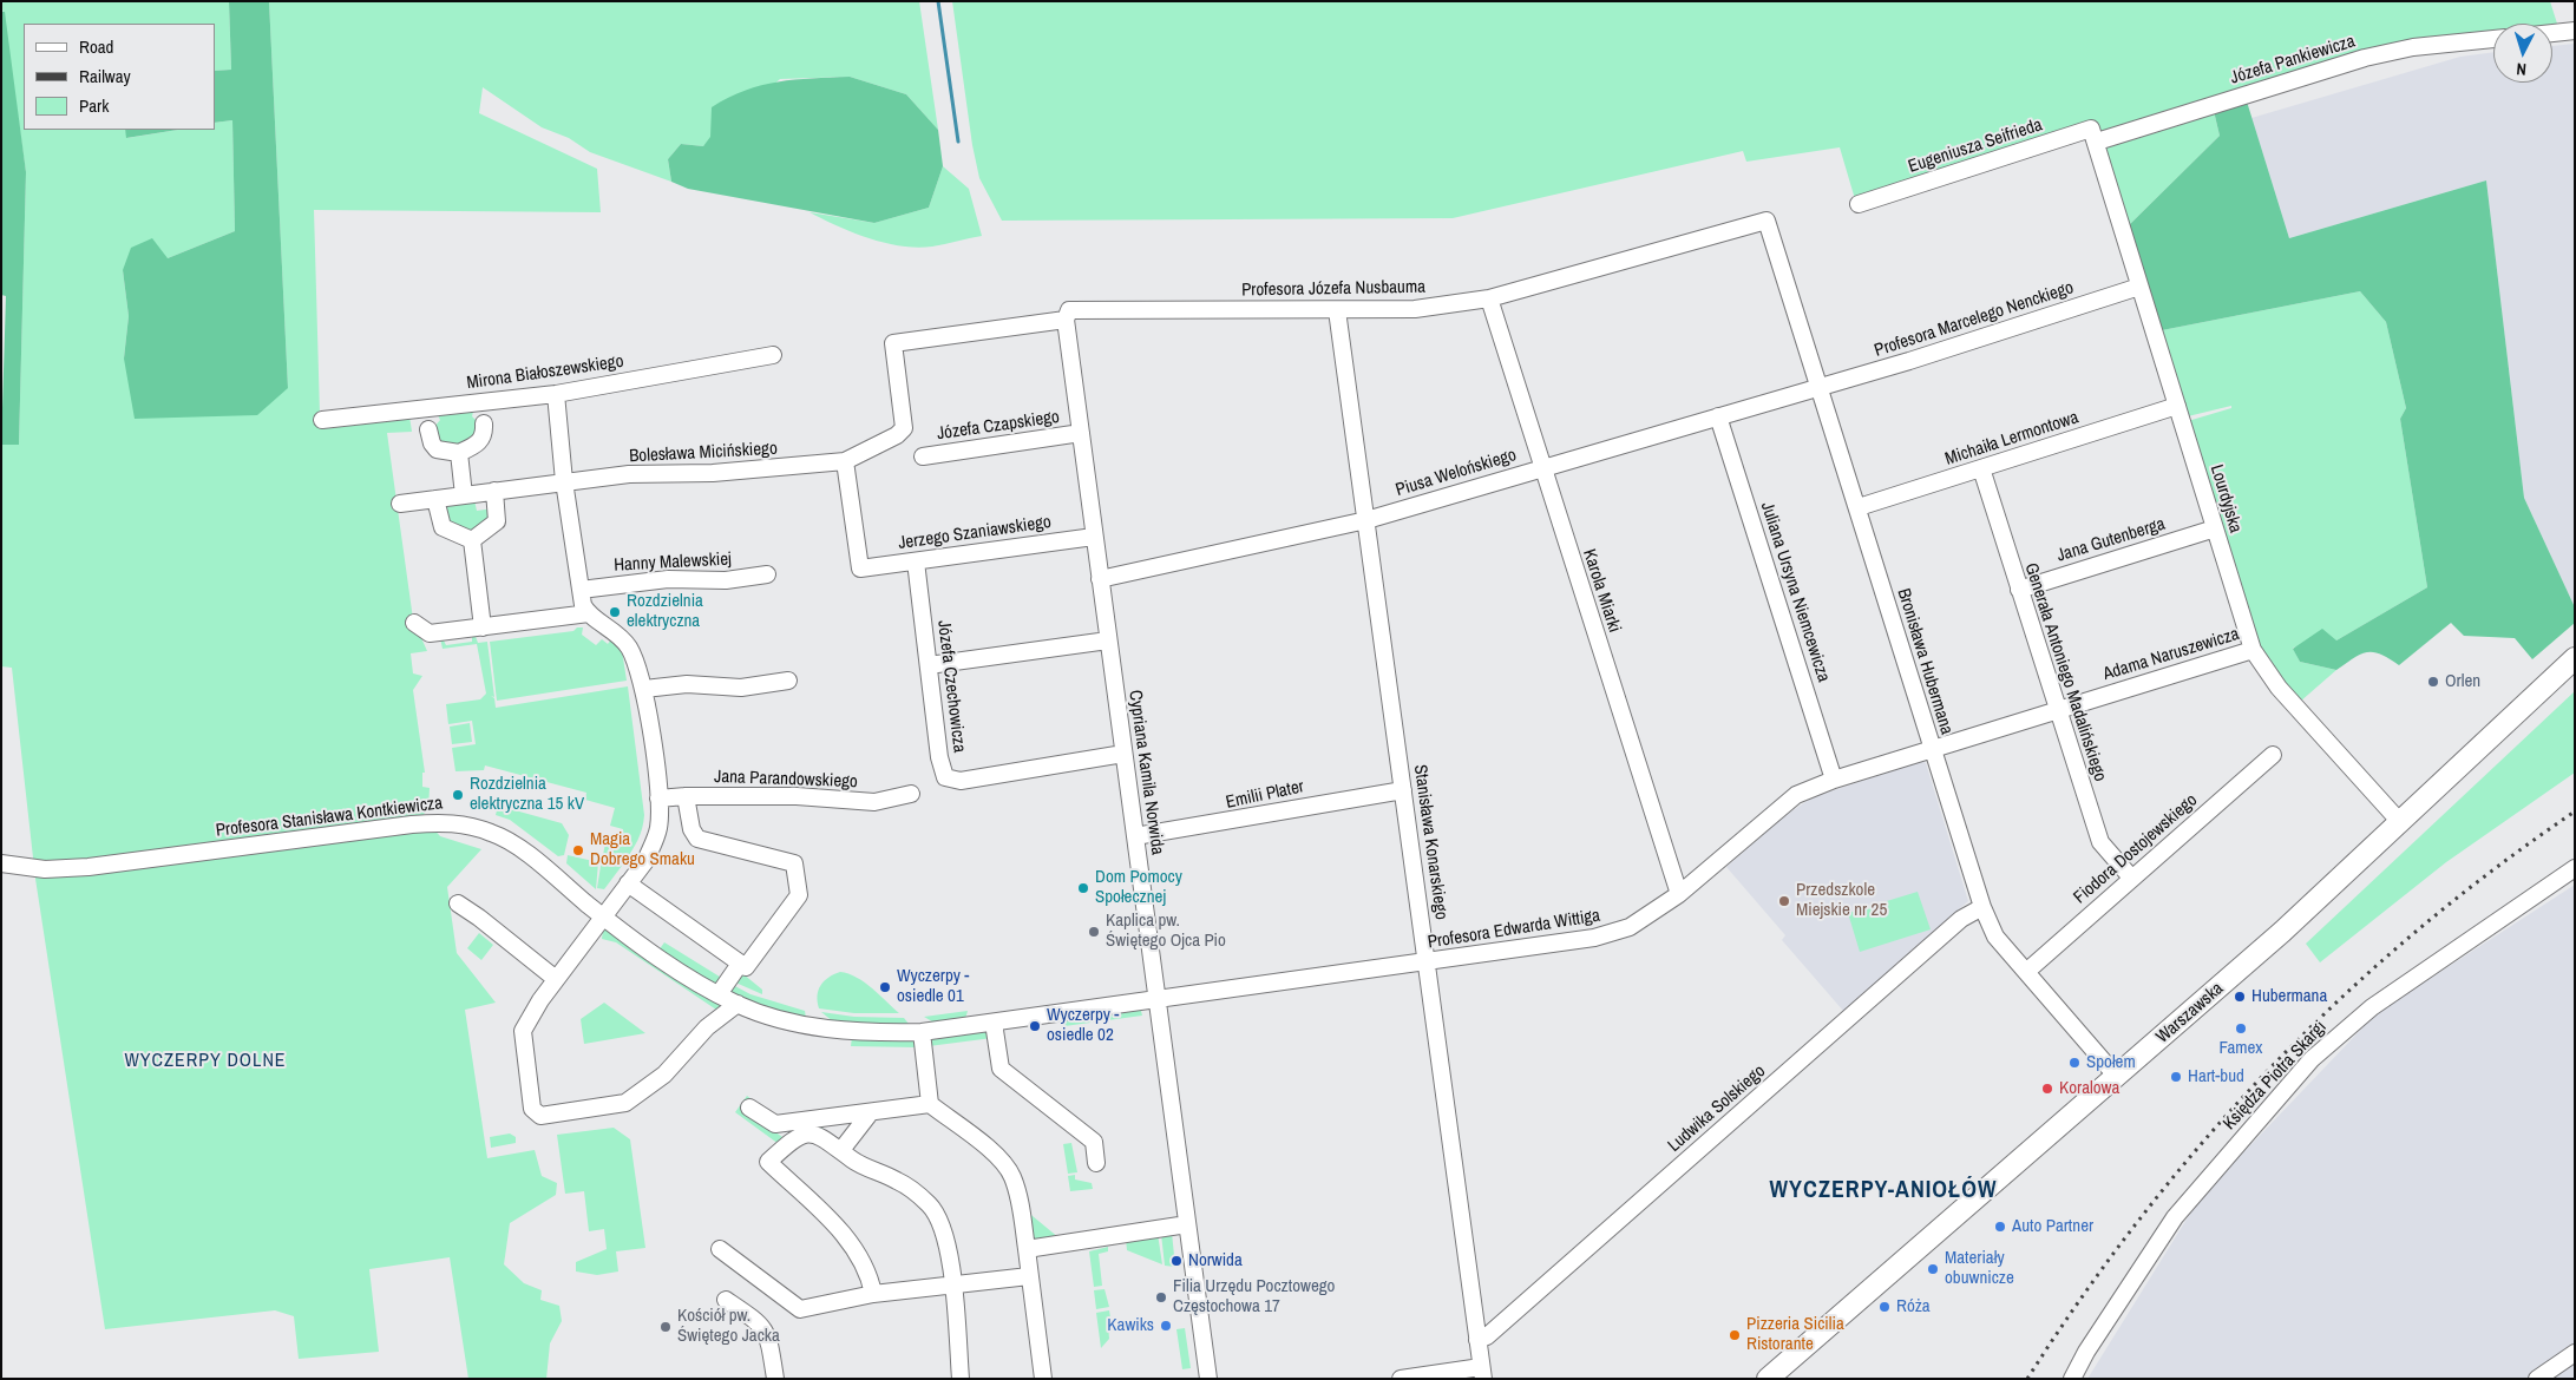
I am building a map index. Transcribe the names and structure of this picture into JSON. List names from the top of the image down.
{
  "streets": {
    "main road": ["Warszawska"],
    "street": [
      "Józefa Pankiewicza",
      "Eugeniusza Seifrieda",
      "Profesora Józefa Nusbauma",
      "Profesora Marcelego Nenckiego",
      "Mirona Białoszewskiego",
      "Józefa Czapskiego",
      "Michaiła Lermontowa",
      "Bolesława Micińskiego",
      "Piusa Welońskiego",
      "Lourdyjska",
      "Jerzego Szaniawskiego",
      "Jana Gutenberga",
      "Hanny Malewskiej",
      "Karola Miarki",
      "Juliana Ursyna Niemcewicza",
      "Adama Naruszewicza",
      "Bronisława Hubermana",
      "Generała Antoniego Madalińskiego",
      "Józefa Czechowicza",
      "Cypriana Kamila Norwida",
      "Jana Parandowskiego",
      "Emilii Plater",
      "Profesora Stanisława Kontkiewicza",
      "Stanisława Konarskiego",
      "Fiodora Dostojewskiego",
      "Profesora Edwarda Wittiga",
      "Księdza Piotra Skargi",
      "Ludwika Solskiego"
    ]
  },
  "crossings": [
    ["Józefa Pankiewicza", "Eugeniusza Seifrieda"],
    ["Józefa Pankiewicza", "Lourdyjska"],
    ["Eugeniusza Seifrieda", "Lourdyjska"],
    ["Profesora Józefa Nusbauma", "Karola Miarki"],
    ["Profesora Józefa Nusbauma", "Bronisława Hubermana"],
    ["Profesora Józefa Nusbauma", "Cypriana Kamila Norwida"],
    ["Profesora Józefa Nusbauma", "Stanisława Konarskiego"],
    ["Profesora Marcelego Nenckiego", "Piusa Welońskiego"],
    ["Profesora Marcelego Nenckiego", "Lourdyjska"],
    ["Profesora Marcelego Nenckiego", "Bronisława Hubermana"],
    ["Józefa Czapskiego", "Cypriana Kamila Norwida"],
    ["Michaiła Lermontowa", "Lourdyjska"],
    ["Michaiła Lermontowa", "Bronisława Hubermana"],
    ["Michaiła Lermontowa", "Generała Antoniego Madalińskiego"],
    ["Bolesława Micińskiego", "Jerzego Szaniawskiego"],
    ["Piusa Welońskiego", "Karola Miarki"],
    ["Piusa Welońskiego", "Juliana Ursyna Niemcewicza"],
    ["Piusa Welońskiego", "Bronisława Hubermana"],
    ["Piusa Welońskiego", "Cypriana Kamila Norwida"],
    ["Piusa Welońskiego", "Stanisława Konarskiego"],
    ["Lourdyjska", "Jana Gutenberga"],
    ["Lourdyjska", "Adama Naruszewicza"],
    ["Lourdyjska", "Warszawska"],
    ["Jerzego Szaniawskiego", "Józefa Czechowicza"],
    ["Jerzego Szaniawskiego", "Cypriana Kamila Norwida"],
    ["Jana Gutenberga", "Generała Antoniego Madalińskiego"],
    ["Karola Miarki", "Profesora Edwarda Wittiga"],
    ["Juliana Ursyna Niemcewicza", "Profesora Edwarda Wittiga"],
    ["Adama Naruszewicza", "Bronisława Hubermana"],
    ["Adama Naruszewicza", "Generała Antoniego Madalińskiego"],
    ["Adama Naruszewicza", "Profesora Edwarda Wittiga"],
    ["Bronisława Hubermana", "Fiodora Dostojewskiego"],
    ["Bronisława Hubermana", "Profesora Edwarda Wittiga"],
    ["Bronisława Hubermana", "Warszawska"],
    ["Bronisława Hubermana", "Ludwika Solskiego"],
    ["Generała Antoniego Madalińskiego", "Fiodora Dostojewskiego"],
    ["Józefa Czechowicza", "Cypriana Kamila Norwida"],
    ["Cypriana Kamila Norwida", "Emilii Plater"],
    ["Cypriana Kamila Norwida", "Profesora Stanisława Kontkiewicza"],
    ["Cypriana Kamila Norwida", "Profesora Edwarda Wittiga"],
    ["Emilii Plater", "Stanisława Konarskiego"],
    ["Profesora Stanisława Kontkiewicza", "Profesora Edwarda Wittiga"],
    ["Stanisława Konarskiego", "Profesora Edwarda Wittiga"],
    ["Stanisława Konarskiego", "Ludwika Solskiego"]
  ],
  "districts": ["WYCZERPY DOLNE", "WYCZERPY-ANIOŁÓW"],
  "places": [
    "Rozdzielnia elektryczna",
    "Orlen",
    "Rozdzielnia elektryczna 15 kV",
    "Magia Dobrego Smaku",
    "Dom Pomocy Społecznej",
    "Przedszkole Miejskie nr 25",
    "Kaplica pw. Świętego Ojca Pio",
    "Wyczerpy - osiedle 01",
    "Hubermana",
    "Wyczerpy - osiedle 02",
    "Famex",
    "Społem",
    "Hart-bud",
    "Koralowa",
    "Auto Partner",
    "Norwida",
    "Materiały obuwnicze",
    "Filia Urzędu Pocztowego Częstochowa 17",
    "Róża",
    "Kawiks",
    "Kościół pw. Świętego Jacka",
    "Pizzeria Sicilia Ristorante"
  ],
  "legend": ["Road", "Railway", "Park"],
  "north": "bottom"
}
